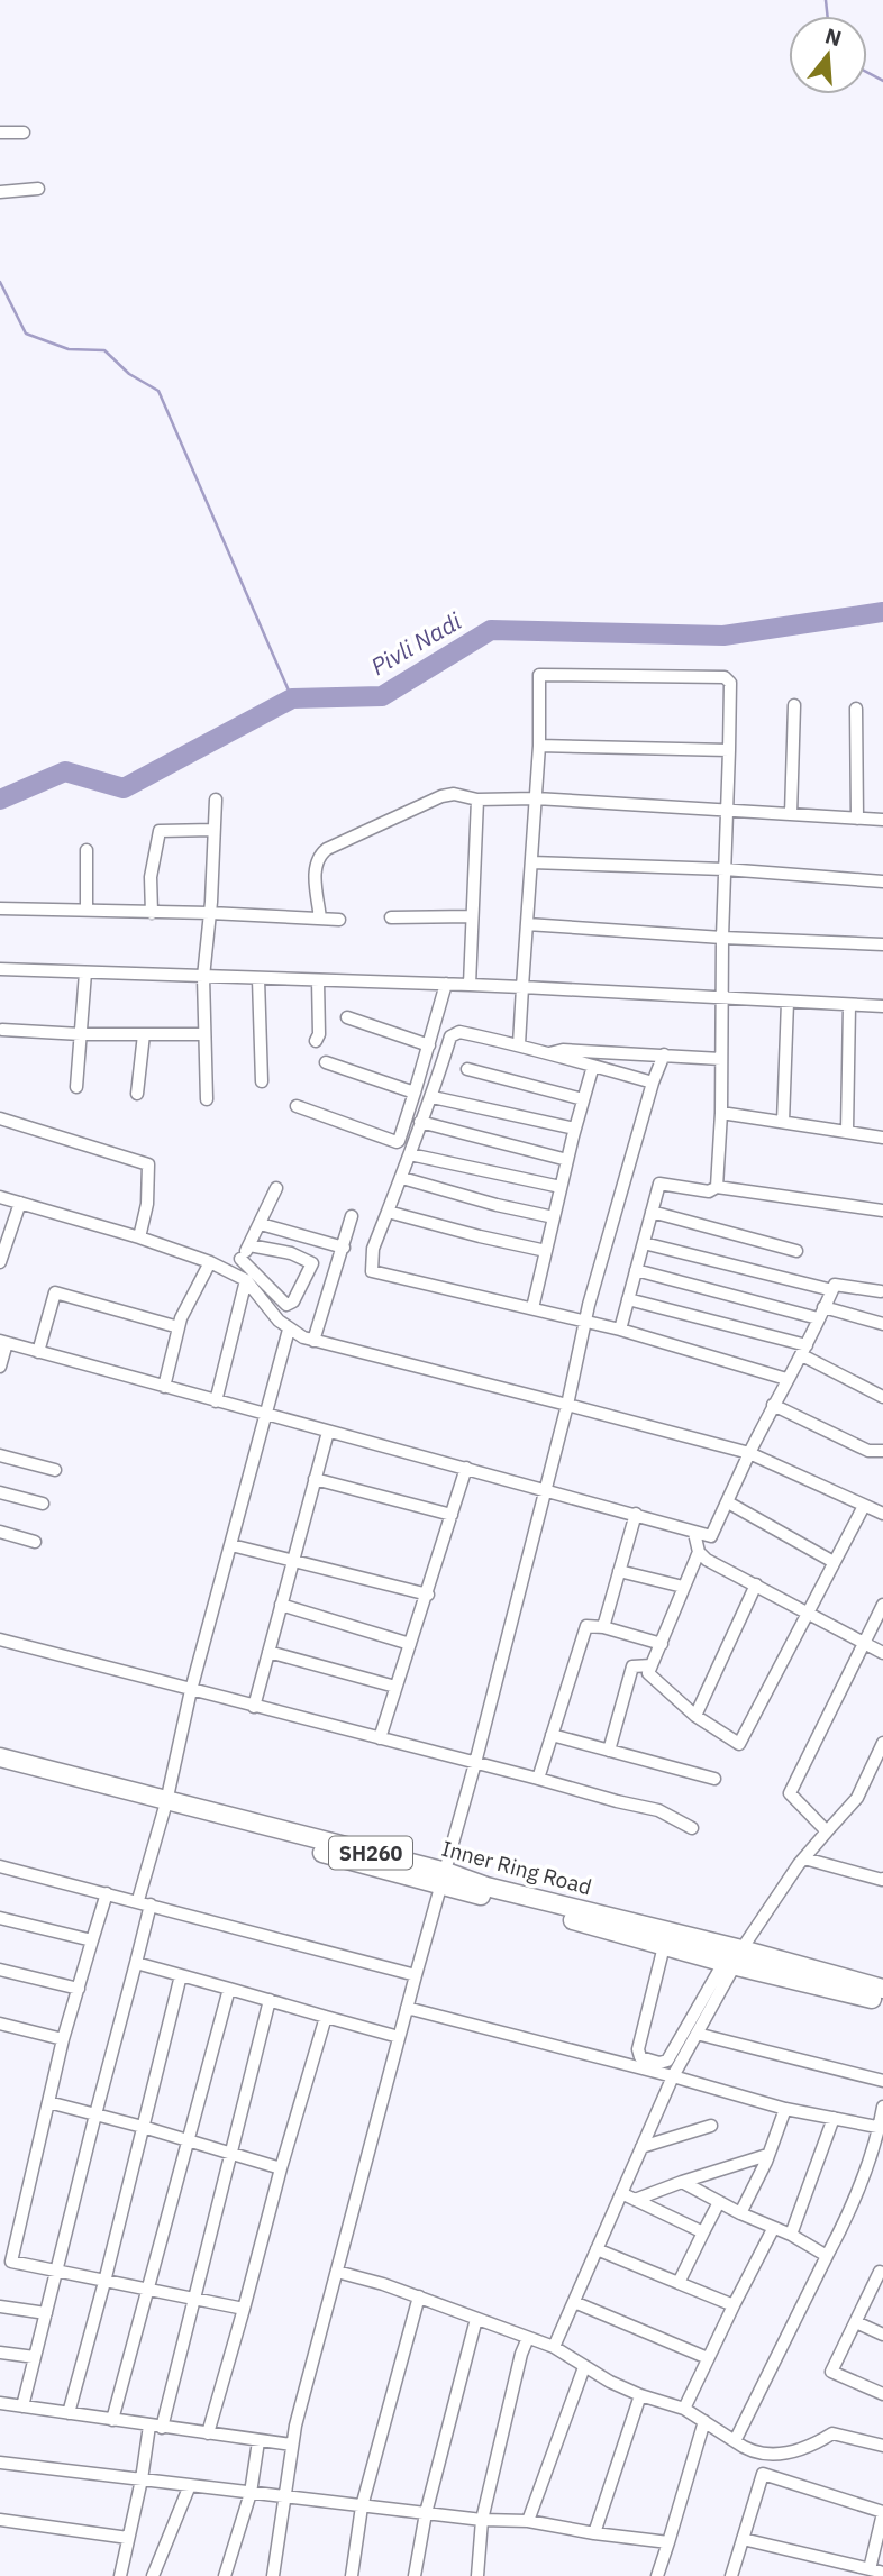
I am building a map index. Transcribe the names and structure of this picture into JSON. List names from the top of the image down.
{
  "streets": {
    "highway": ["Inner Ring Road"]
  },
  "water": ["Pivli Nadi"],
  "north": "top"
}
